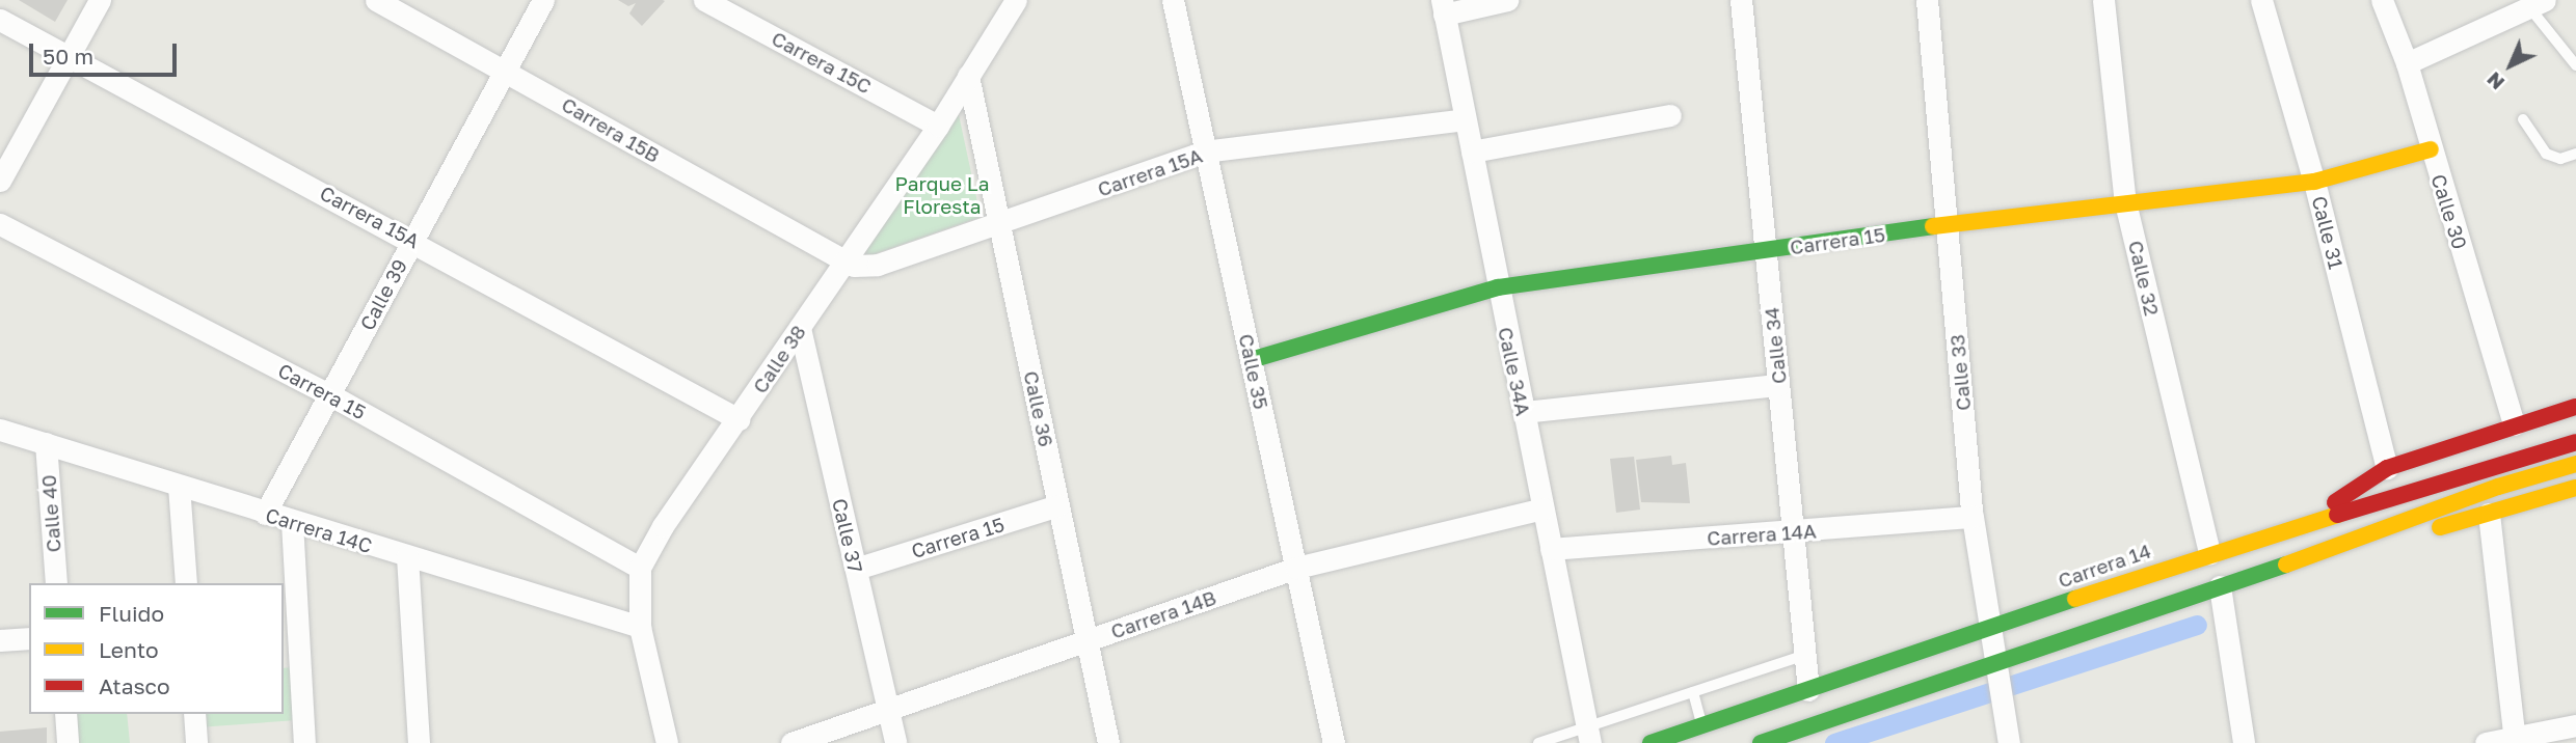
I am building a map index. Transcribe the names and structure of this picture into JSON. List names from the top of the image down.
{
  "streets": {
    "main road": ["Carrera 15", "Carrera 14"],
    "street": [
      "Carrera 15C",
      "Carrera 15B",
      "Carrera 15A",
      "Calle 30",
      "Calle 31",
      "Calle 32",
      "Calle 39",
      "Calle 34",
      "Calle 38",
      "Calle 35",
      "Calle 34A",
      "Calle 33",
      "Calle 36",
      "Calle 40",
      "Carrera 14C",
      "Carrera 14A",
      "Calle 37",
      "Carrera 14B"
    ]
  },
  "crossings": [
    ["Carrera 15C", "Calle 38"],
    ["Carrera 15B", "Carrera 15A"],
    ["Carrera 15B", "Calle 39"],
    ["Carrera 15B", "Calle 38"],
    ["Carrera 15A", "Calle 39"],
    ["Carrera 15A", "Calle 38"],
    ["Carrera 15A", "Calle 35"],
    ["Carrera 15A", "Calle 34A"],
    ["Carrera 15A", "Calle 36"],
    ["Calle 30", "Carrera 15"],
    ["Calle 31", "Carrera 15"],
    ["Carrera 15", "Calle 32"],
    ["Carrera 15", "Calle 39"],
    ["Carrera 15", "Calle 34"],
    ["Carrera 15", "Calle 38"],
    ["Carrera 15", "Calle 35"],
    ["Carrera 15", "Calle 34A"],
    ["Carrera 15", "Calle 33"],
    ["Carrera 15", "Calle 36"],
    ["Carrera 15", "Calle 37"],
    ["Calle 32", "Carrera 14"],
    ["Calle 39", "Carrera 14C"],
    ["Calle 34", "Carrera 14A"],
    ["Calle 34", "Carrera 14"],
    ["Calle 38", "Calle 36"],
    ["Calle 38", "Carrera 14C"],
    ["Calle 38", "Calle 37"],
    ["Calle 35", "Carrera 14B"],
    ["Calle 34A", "Carrera 14A"],
    ["Calle 34A", "Carrera 14B"],
    ["Calle 33", "Carrera 14A"],
    ["Calle 33", "Carrera 14"],
    ["Calle 36", "Carrera 14B"],
    ["Calle 40", "Carrera 14C"],
    ["Calle 37", "Carrera 14B"]
  ],
  "parks": ["Parque La Floresta"],
  "legend": ["Fluido", "Lento", "Atasco"],
  "scale_bar": "50 m",
  "north": "bottom left"
}
